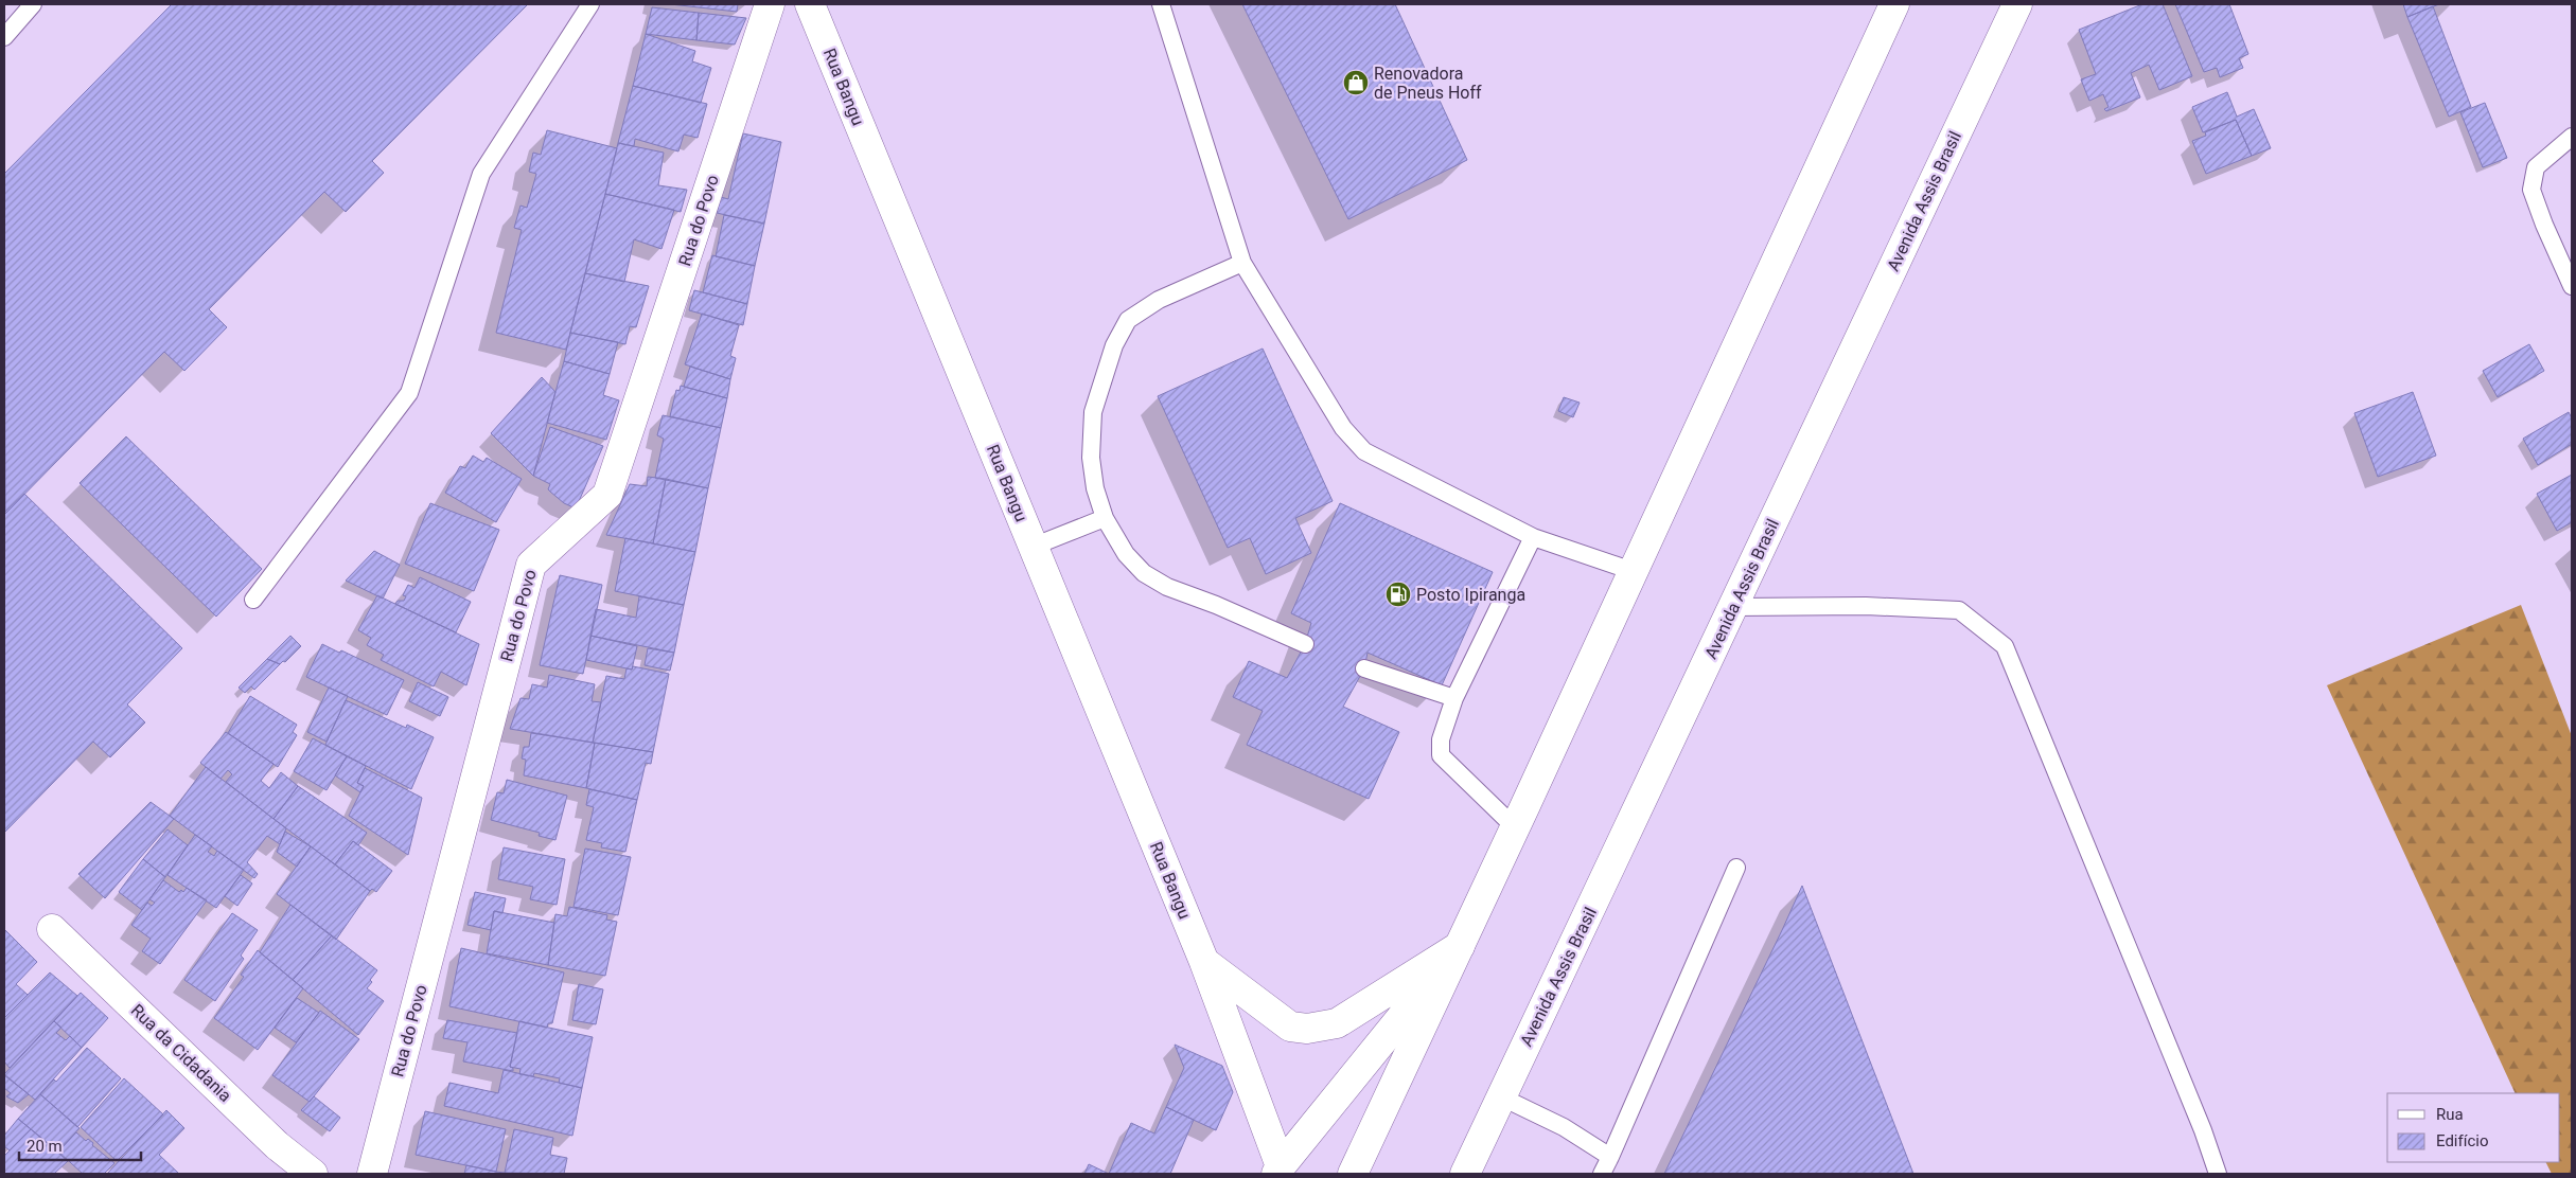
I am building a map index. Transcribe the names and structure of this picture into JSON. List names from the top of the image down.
{
  "streets": {
    "street": [
      "Rua Bangu",
      "Avenida Assis Brasil",
      "Rua do Povo",
      "Rua da Cidadania"
    ]
  },
  "places": {
    "shop": ["Renovadora de Pneus Hoff"],
    "fuel station": ["Posto Ipiranga"]
  },
  "legend": ["Rua", "Edifício"],
  "scale_bar": "20 m"
}
